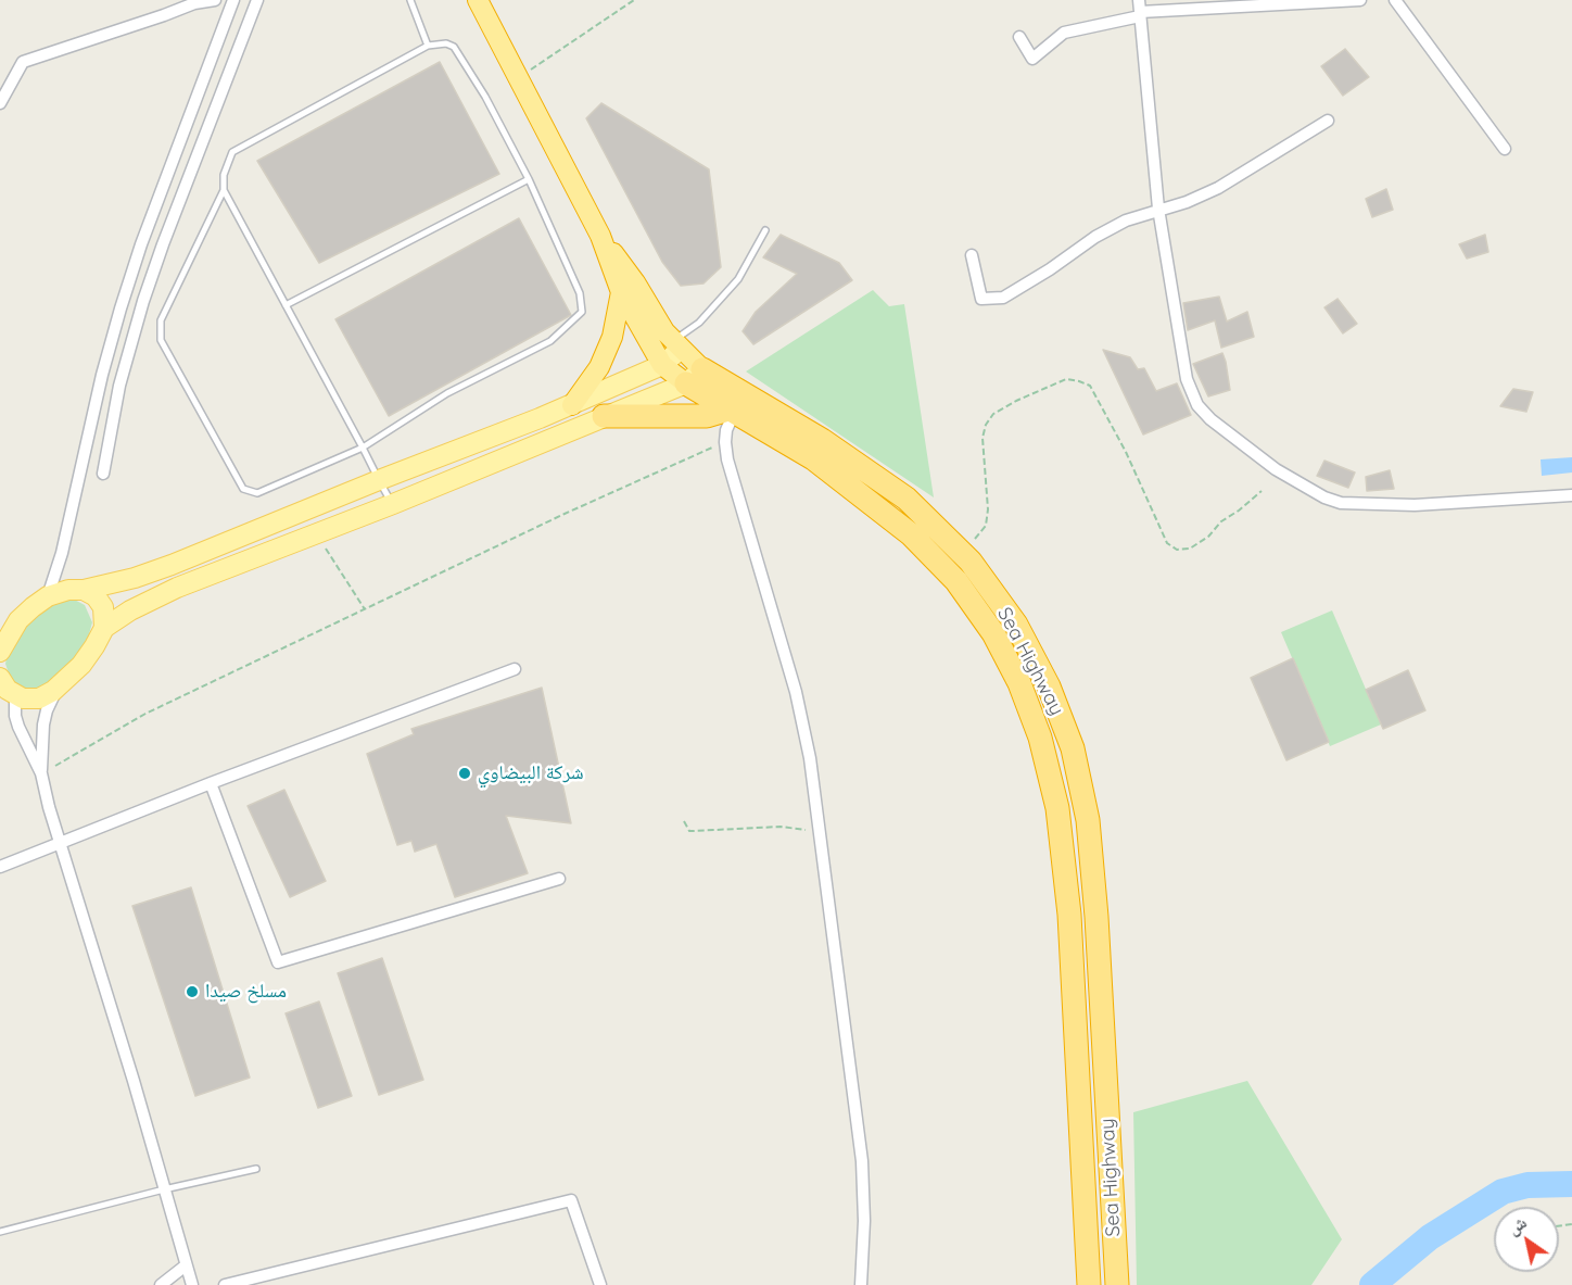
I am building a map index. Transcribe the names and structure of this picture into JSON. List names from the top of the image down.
{
  "streets": {
    "highway": ["Sea Highway"]
  },
  "places": ["شركة البيضاوي", "مسلخ صيدا"],
  "north": "top left"
}
